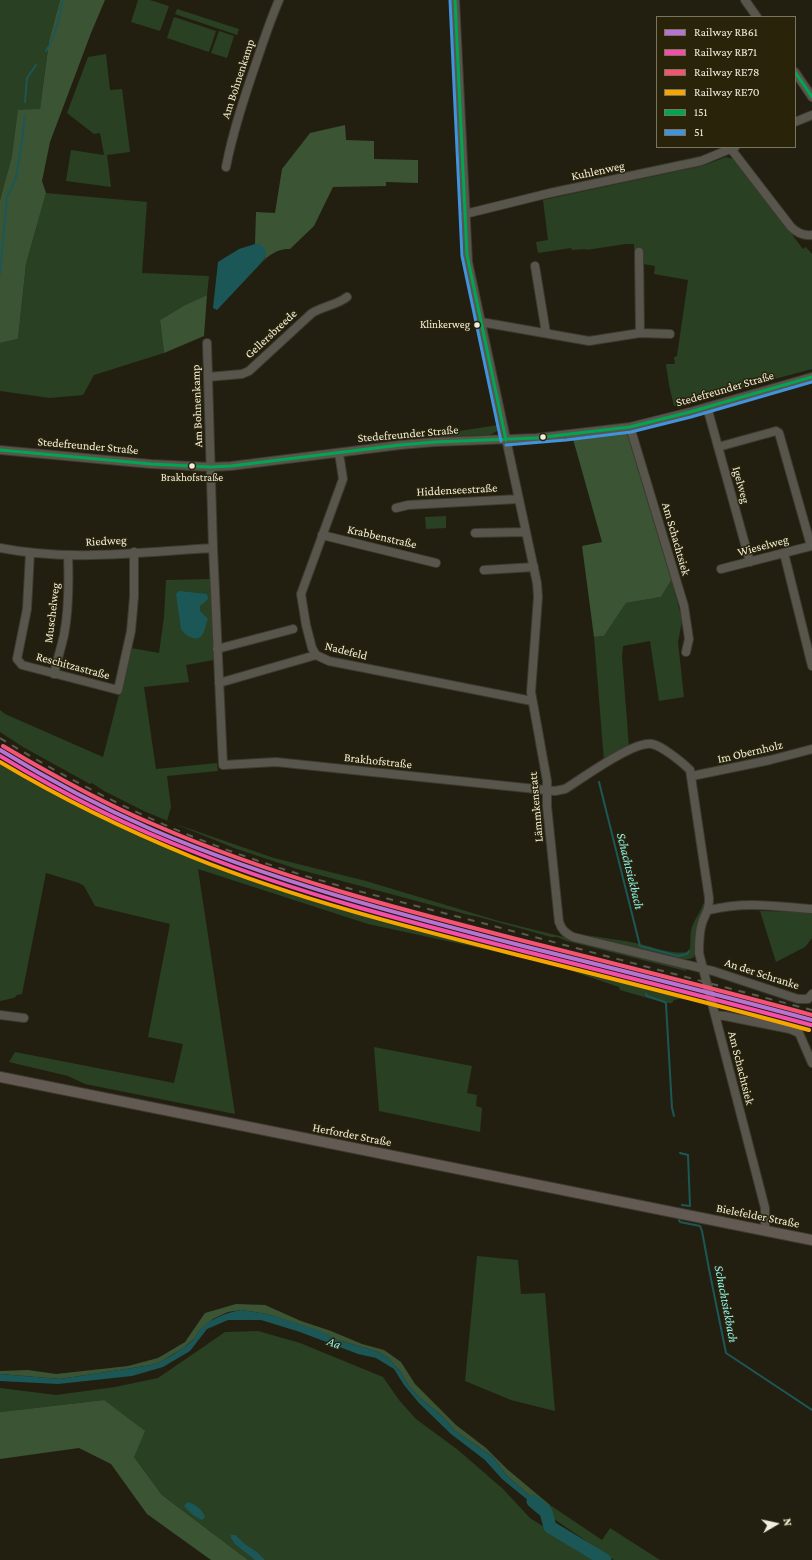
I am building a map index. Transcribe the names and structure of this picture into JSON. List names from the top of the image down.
{
  "streets": {
    "main road": ["Herforder Straße", "Bielefelder Straße"],
    "street": [
      "Am Bohnenkamp",
      "Kuhlenweg",
      "Gellersbreede",
      "Stedefreunder Straße",
      "Igelweg",
      "Hiddenseestraße",
      "Krabbenstraße",
      "Am Schachtsiek",
      "Riedweg",
      "Wieselweg",
      "Muschelweg",
      "Nadefeld",
      "Reschitzastraße",
      "Im Obernholz",
      "Brakhofstraße",
      "Lämmkenstatt",
      "An der Schranke"
    ]
  },
  "crossings": [
    ["Am Bohnenkamp", "Gellersbreede"],
    ["Am Bohnenkamp", "Stedefreunder Straße"],
    ["Am Bohnenkamp", "Brakhofstraße"],
    ["Kuhlenweg", "Lämmkenstatt"],
    ["Stedefreunder Straße", "Igelweg"],
    ["Stedefreunder Straße", "Am Schachtsiek"],
    ["Stedefreunder Straße", "Nadefeld"],
    ["Stedefreunder Straße", "Brakhofstraße"],
    ["Stedefreunder Straße", "Lämmkenstatt"],
    ["Igelweg", "Wieselweg"],
    ["Hiddenseestraße", "Lämmkenstatt"],
    ["Krabbenstraße", "Nadefeld"],
    ["Am Schachtsiek", "Im Obernholz"],
    ["Am Schachtsiek", "Brakhofstraße"],
    ["Am Schachtsiek", "An der Schranke"],
    ["Am Schachtsiek", "Bielefelder Straße"],
    ["Riedweg", "Muschelweg"],
    ["Riedweg", "Reschitzastraße"],
    ["Riedweg", "Brakhofstraße"],
    ["Muschelweg", "Reschitzastraße"],
    ["Nadefeld", "Lämmkenstatt"],
    ["Im Obernholz", "Brakhofstraße"],
    ["Brakhofstraße", "Lämmkenstatt"],
    ["Lämmkenstatt", "An der Schranke"],
    ["Herforder Straße", "Bielefelder Straße"]
  ],
  "water": ["Schachtsiekbach", "Aa"],
  "places": ["Klinkerweg", "Brakhofstraße"],
  "lines": [
    "transit line 151",
    "transit line 51",
    "rail line RE78",
    "rail line RB61",
    "rail line RB71",
    "rail line RE70"
  ],
  "legend": [
    "Railway RB61",
    "Railway RB71",
    "Railway RE78",
    "Railway RE70",
    "151",
    "51"
  ],
  "north": "right"
}
